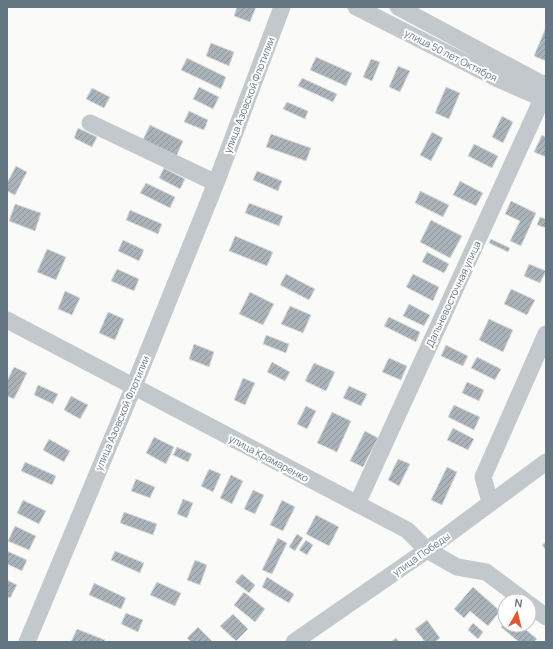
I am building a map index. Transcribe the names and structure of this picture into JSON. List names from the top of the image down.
{
  "streets": {
    "street": [
      "улица 50 лет Октября",
      "улица Азовской Флотилии",
      "Дальневосточная улица",
      "улица Крамаренко",
      "улица Победы"
    ]
  },
  "crossings": [
    ["улица 50 лет Октября", "Дальневосточная улица"],
    ["улица Азовской Флотилии", "улица Крамаренко"],
    ["Дальневосточная улица", "улица Крамаренко"],
    ["улица Крамаренко", "улица Победы"]
  ],
  "north": "top"
}
